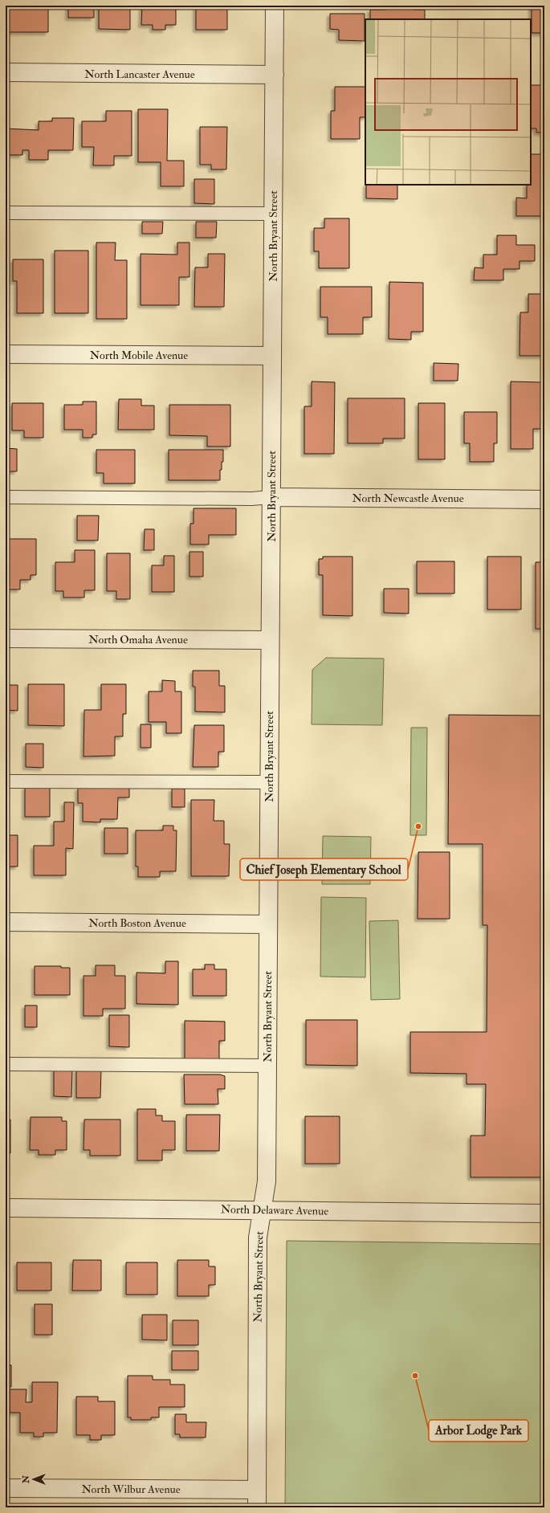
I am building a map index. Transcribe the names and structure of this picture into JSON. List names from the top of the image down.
{
  "streets": {
    "street": [
      "North Lancaster Avenue",
      "North Bryant Street",
      "North Mobile Avenue",
      "North Newcastle Avenue",
      "North Omaha Avenue",
      "North Boston Avenue",
      "North Delaware Avenue",
      "North Wilbur Avenue"
    ]
  },
  "crossings": [
    ["North Lancaster Avenue", "North Bryant Street"],
    ["North Bryant Street", "North Mobile Avenue"],
    ["North Bryant Street", "North Newcastle Avenue"],
    ["North Bryant Street", "North Omaha Avenue"],
    ["North Bryant Street", "North Boston Avenue"],
    ["North Bryant Street", "North Delaware Avenue"],
    ["North Bryant Street", "North Wilbur Avenue"]
  ],
  "places": ["Chief Joseph Elementary School", "Arbor Lodge Park"],
  "north": "left"
}
